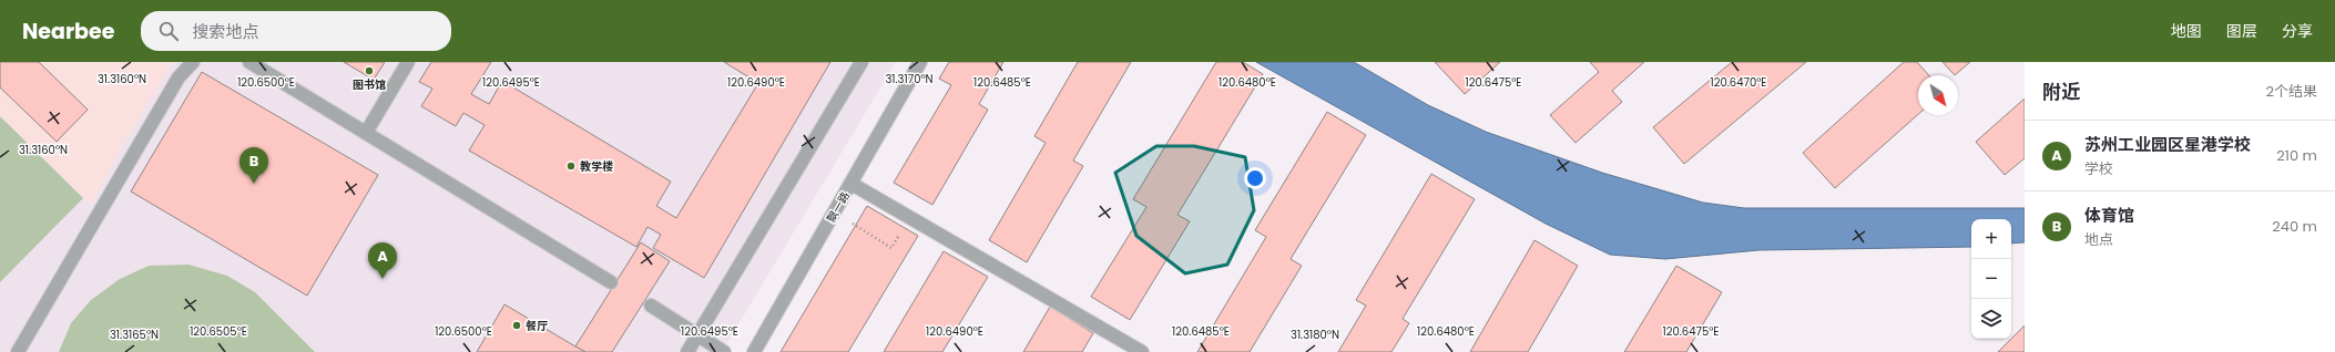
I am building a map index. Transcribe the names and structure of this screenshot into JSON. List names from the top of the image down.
{
  "streets": {
    "street": ["飘一路"]
  },
  "places": ["图书馆", "教学楼", "餐厅"],
  "north": "bottom right",
  "page": {
    "header": "Nearbee",
    "search": "搜索地点",
    "nav": ["地图", "图层", "分享"],
    "heading": ["附近", "2个结果"],
    "list": [
      {
        "mark": "A",
        "name": "苏州工业园区星港学校",
        "note": "学校",
        "value": "210 m"
      },
      {
        "mark": "B",
        "name": "体育馆",
        "note": "地点",
        "value": "240 m"
      }
    ],
    "pins": ["B", "A"],
    "map_buttons": ["+", "−"]
  },
  "coordinates": [
    "31.3170°N",
    "31.3160°N",
    "120.6500°E",
    "120.6495°E",
    "120.6490°E",
    "120.6485°E",
    "120.6480°E",
    "120.6475°E",
    "120.6470°E",
    "120.6505°E",
    "31.3165°N",
    "31.3180°N"
  ]
}
